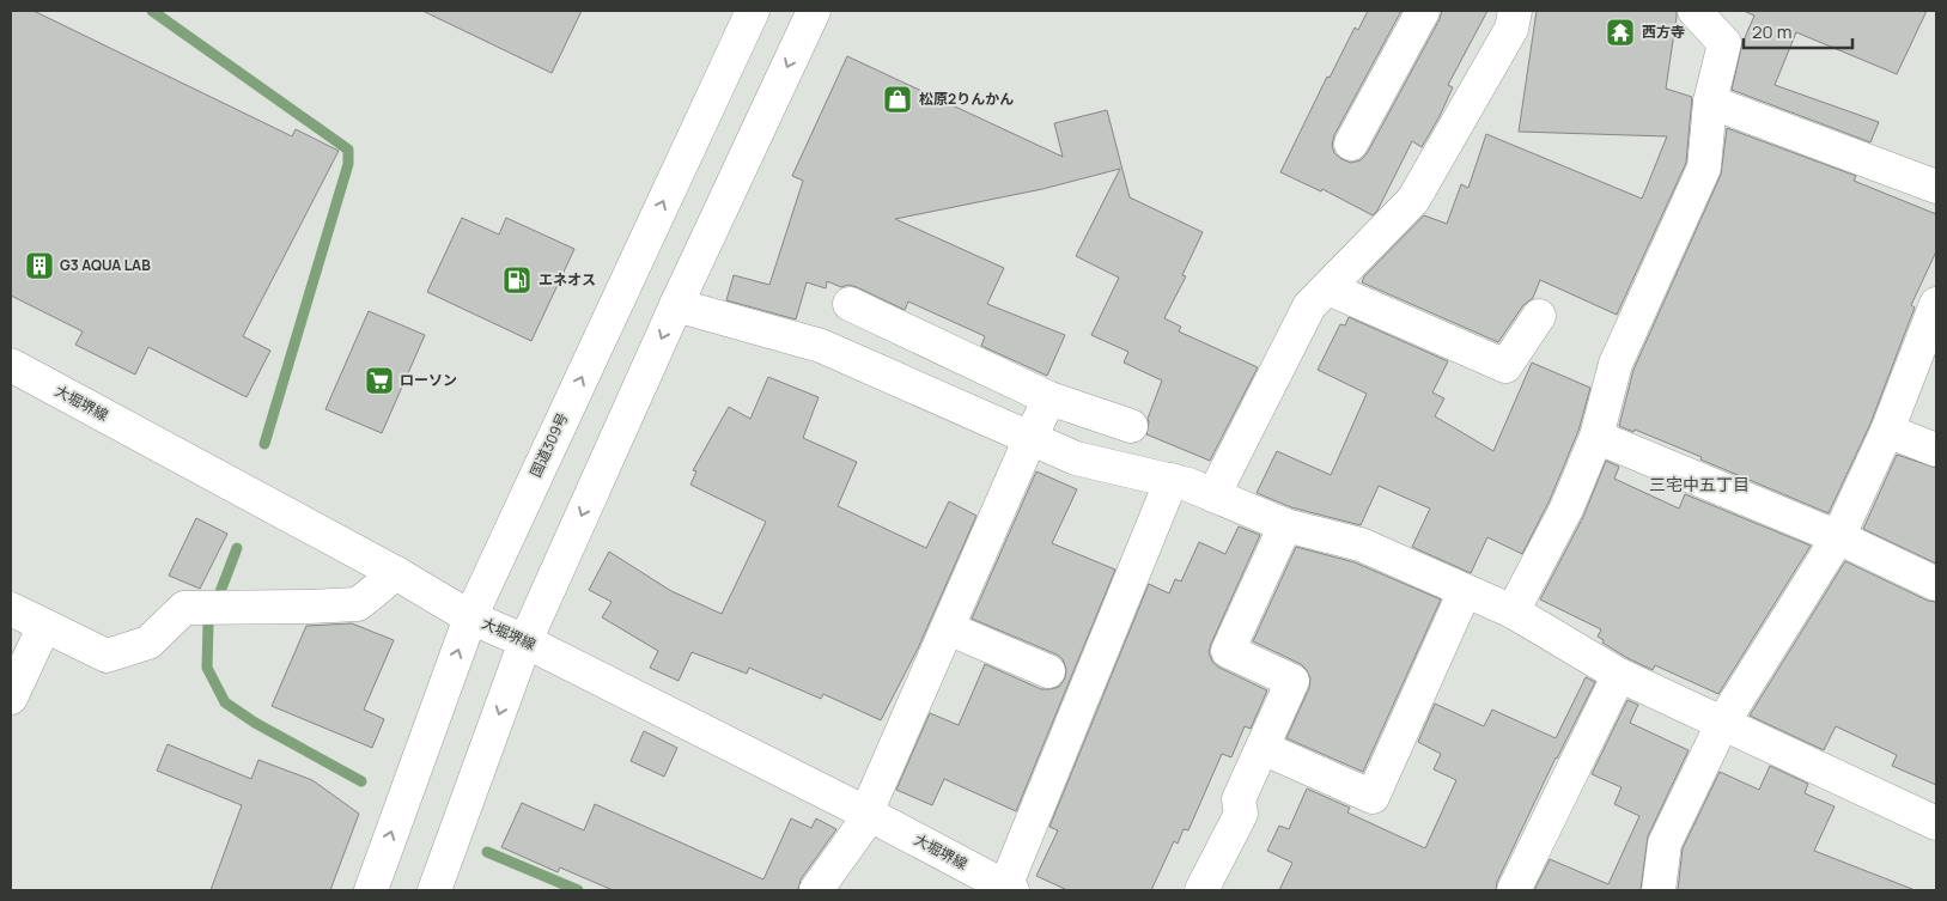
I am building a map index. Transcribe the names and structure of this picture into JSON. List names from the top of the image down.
{
  "streets": {
    "main road": ["大堀堺線", "国道309号"]
  },
  "crossings": [
    ["大堀堺線", "国道309号"]
  ],
  "districts": ["三宅中五丁目"],
  "places": {
    "temple": ["西方寺"],
    "shop": ["松原2りんかん"],
    "building": ["G3 AQUA LAB"],
    "fuel station": ["エネオス"],
    "supermarket": ["ローソン"]
  },
  "scale_bar": "20 m"
}
